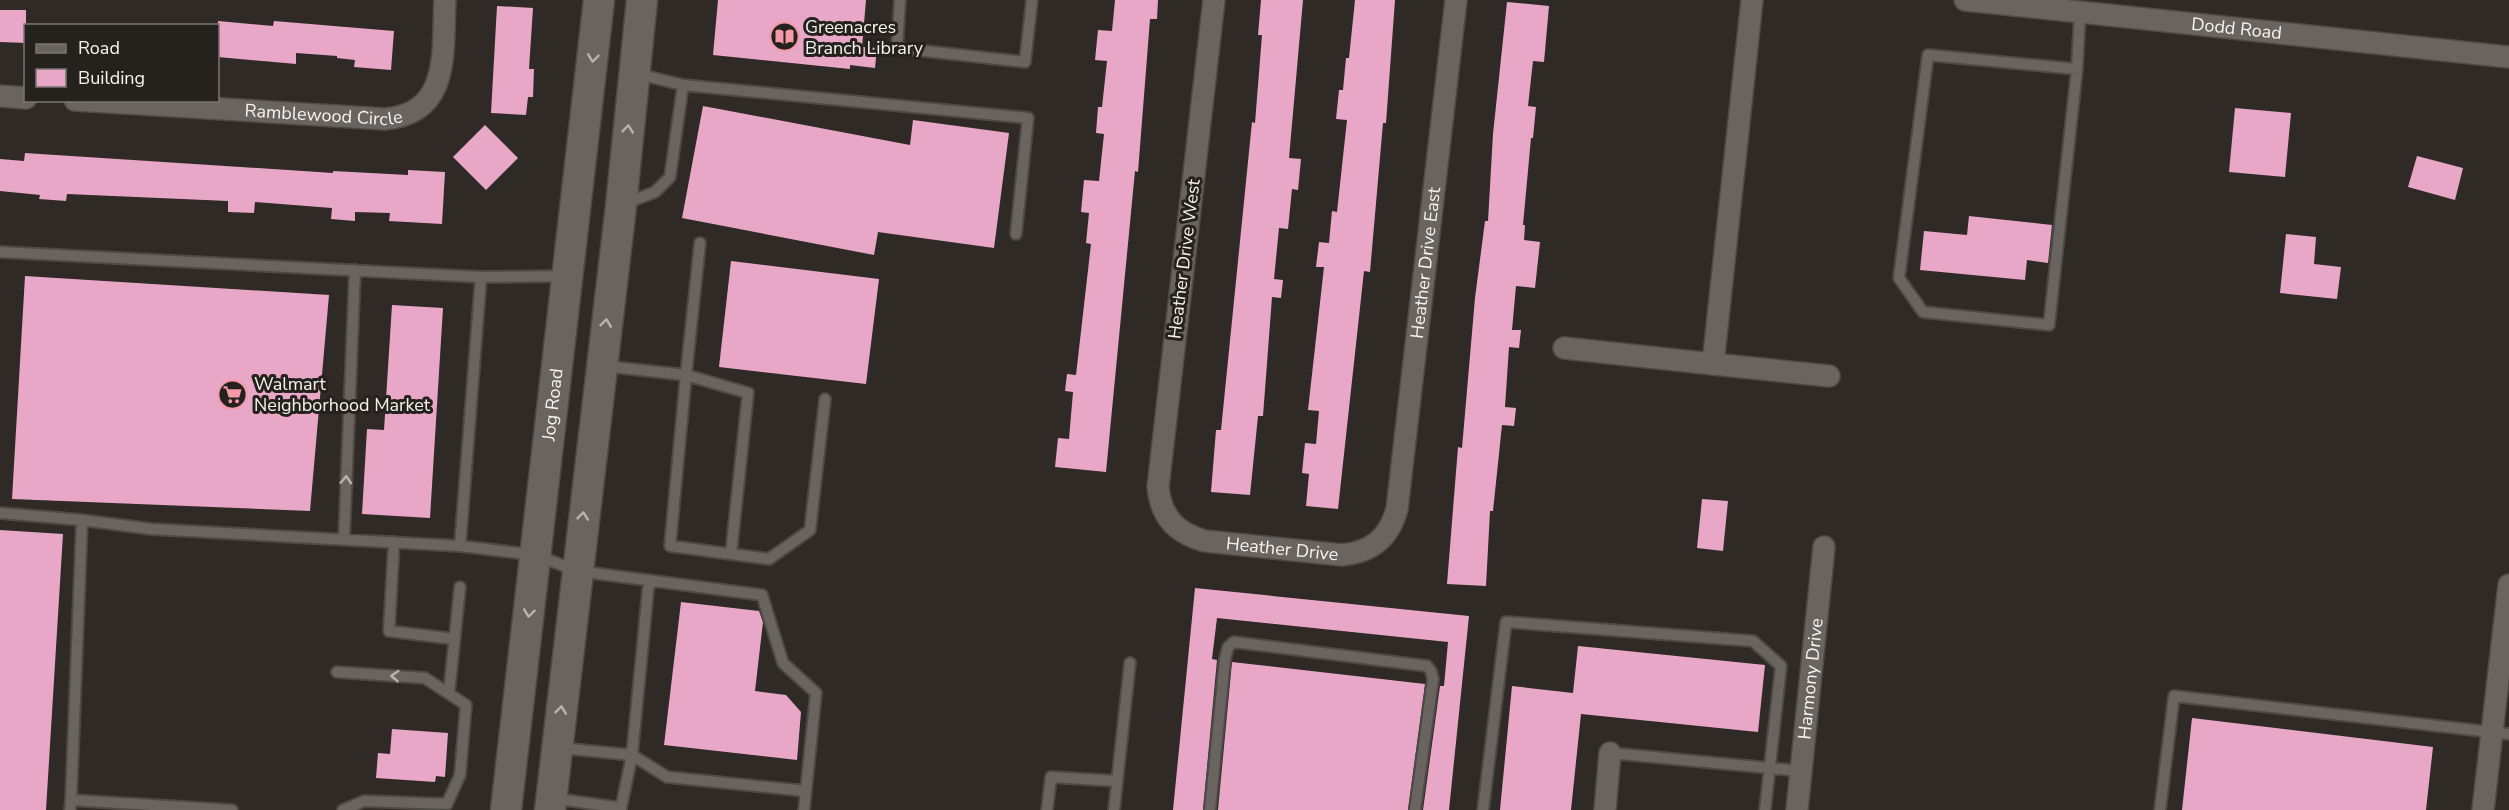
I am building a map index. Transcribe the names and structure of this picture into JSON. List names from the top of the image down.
{
  "streets": {
    "main road": ["Jog Road"],
    "street": [
      "Dodd Road",
      "Ramblewood Circle",
      "Heather Drive West",
      "Heather Drive East",
      "Heather Drive",
      "Harmony Drive"
    ]
  },
  "crossings": [
    ["Heather Drive West", "Heather Drive"],
    ["Heather Drive East", "Heather Drive"]
  ],
  "places": {
    "library": ["Greenacres Branch Library"],
    "supermarket": ["Walmart Neighborhood Market"]
  },
  "legend": ["Road", "Building"]
}
